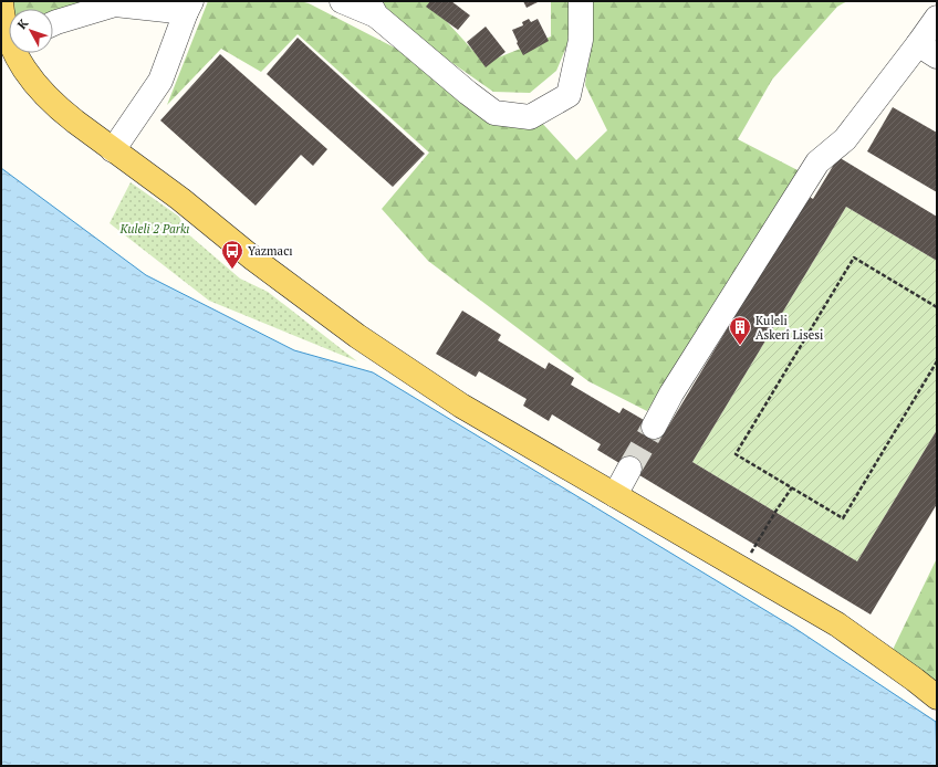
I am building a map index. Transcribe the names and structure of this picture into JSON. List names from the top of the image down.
{
  "parks": ["Kuleli 2 Parkı"],
  "places": {
    "bus stop": ["Yazmacı"],
    "building": ["Kuleli Askerî Lisesi"]
  },
  "north": "top left"
}
